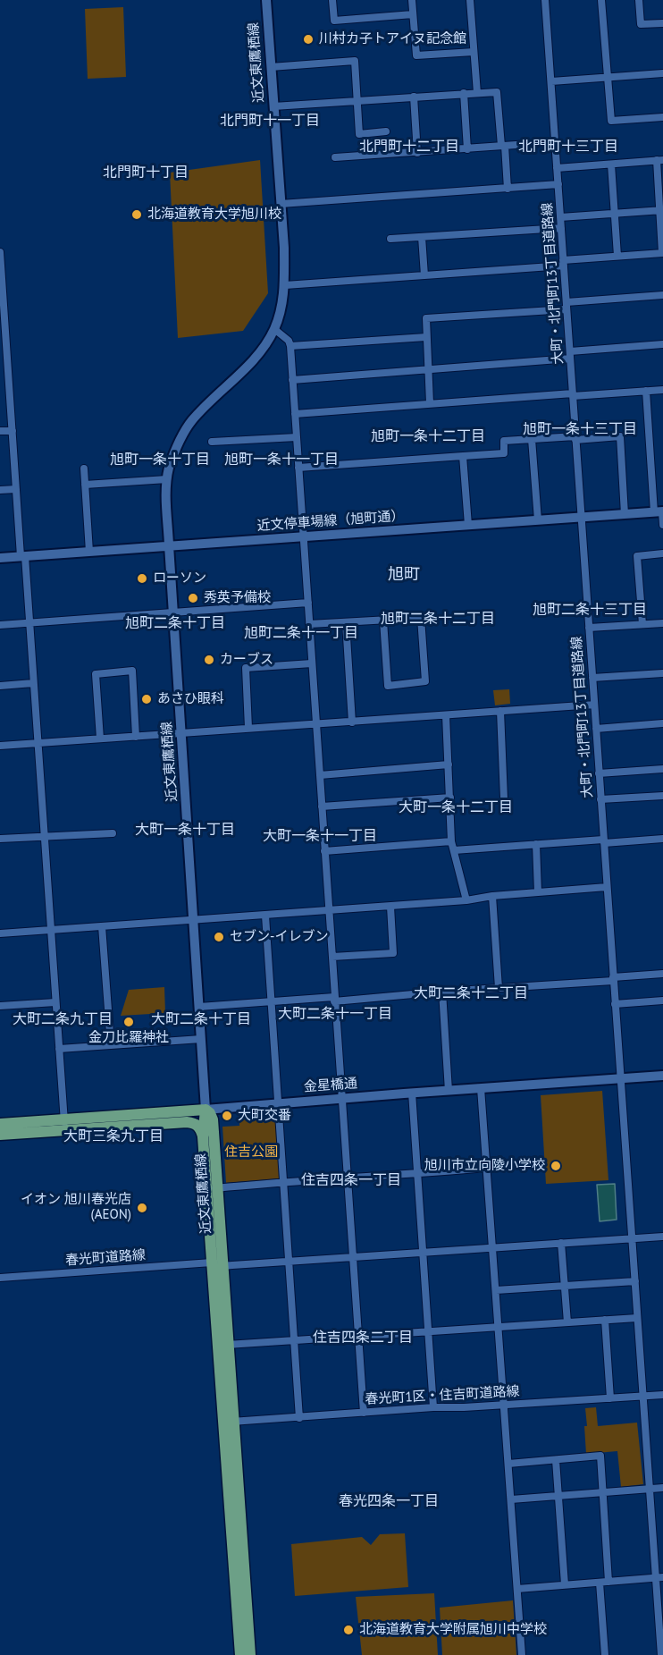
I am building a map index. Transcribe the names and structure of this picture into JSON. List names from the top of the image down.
{
  "streets": {
    "main road": ["近文東鷹栖線", "金星橋通"],
    "street": [
      "大町・北門町13丁目道路線",
      "近文停車場線（旭町通）",
      "春光町道路線",
      "春光町1区・住吉町道路線"
    ]
  },
  "crossings": [
    ["近文東鷹栖線", "近文停車場線（旭町通）"],
    ["近文東鷹栖線", "金星橋通"],
    ["近文東鷹栖線", "春光町道路線"],
    ["近文東鷹栖線", "春光町1区・住吉町道路線"],
    ["大町・北門町13丁目道路線", "近文停車場線（旭町通）"],
    ["大町・北門町13丁目道路線", "金星橋通"],
    ["大町・北門町13丁目道路線", "春光町道路線"],
    ["大町・北門町13丁目道路線", "春光町1区・住吉町道路線"]
  ],
  "districts": [
    "北門町十一丁目",
    "北門町十二丁目",
    "北門町十三丁目",
    "北門町十丁目",
    "旭町一条十三丁目",
    "旭町一条十二丁目",
    "旭町一条十丁目",
    "旭町一条十一丁目",
    "旭町",
    "旭町二条十三丁目",
    "旭町二条十二丁目",
    "旭町二条十丁目",
    "旭町二条十一丁目",
    "大町一条十二丁目",
    "大町一条十丁目",
    "大町一条十一丁目",
    "大町二条十二丁目",
    "大町二条十一丁目",
    "大町二条九丁目",
    "大町二条十丁目",
    "大町三条九丁目",
    "住吉四条一丁目",
    "住吉四条二丁目",
    "春光四条一丁目"
  ],
  "parks": ["住吉公園"],
  "places": [
    "川村カ子トアイヌ記念館",
    "北海道教育大学旭川校",
    "ローソン",
    "秀英予備校",
    "カーブス",
    "あさひ眼科",
    "セブン-イレブン",
    "金刀比羅神社",
    "大町交番",
    "旭川市立向陵小学校",
    "イオン 旭川春光店 (AEON)",
    "北海道教育大学附属旭川中学校"
  ]
}
